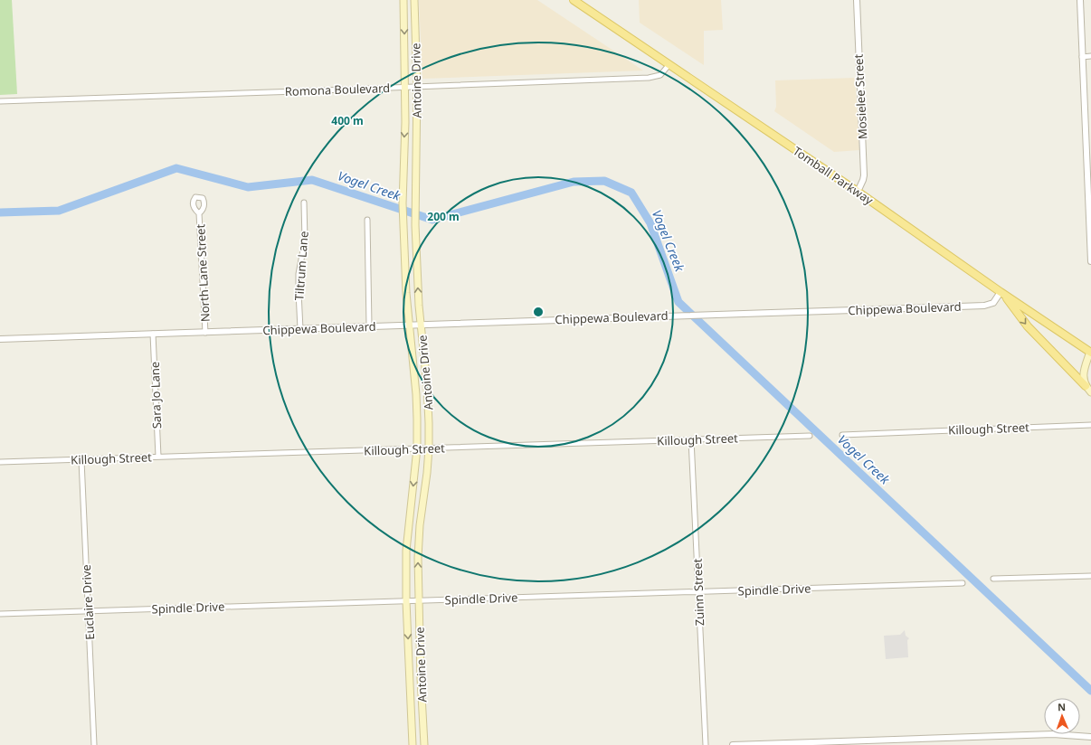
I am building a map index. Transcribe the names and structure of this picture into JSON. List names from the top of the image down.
{
  "streets": {
    "main road": ["Antoine Drive", "Tomball Parkway"],
    "street": [
      "Romona Boulevard",
      "Mosielee Street",
      "Tiltrum Lane",
      "North Lane Street",
      "Chippewa Boulevard",
      "Sara Jo Lane",
      "Killough Street",
      "Spindle Drive",
      "Zuinn Street",
      "Euclaire Drive"
    ]
  },
  "crossings": [
    ["Antoine Drive", "Romona Boulevard"],
    ["Antoine Drive", "Chippewa Boulevard"],
    ["Antoine Drive", "Killough Street"],
    ["Antoine Drive", "Spindle Drive"],
    ["Romona Boulevard", "Tomball Parkway"],
    ["Mosielee Street", "Tomball Parkway"],
    ["Tomball Parkway", "Chippewa Boulevard"],
    ["Tiltrum Lane", "Chippewa Boulevard"],
    ["North Lane Street", "Chippewa Boulevard"],
    ["Chippewa Boulevard", "Sara Jo Lane"],
    ["Sara Jo Lane", "Killough Street"],
    ["Killough Street", "Zuinn Street"],
    ["Killough Street", "Euclaire Drive"],
    ["Spindle Drive", "Zuinn Street"],
    ["Spindle Drive", "Euclaire Drive"]
  ],
  "water": ["Vogel Creek"],
  "north": "top",
  "rings": ["400 m", "200 m"]
}
